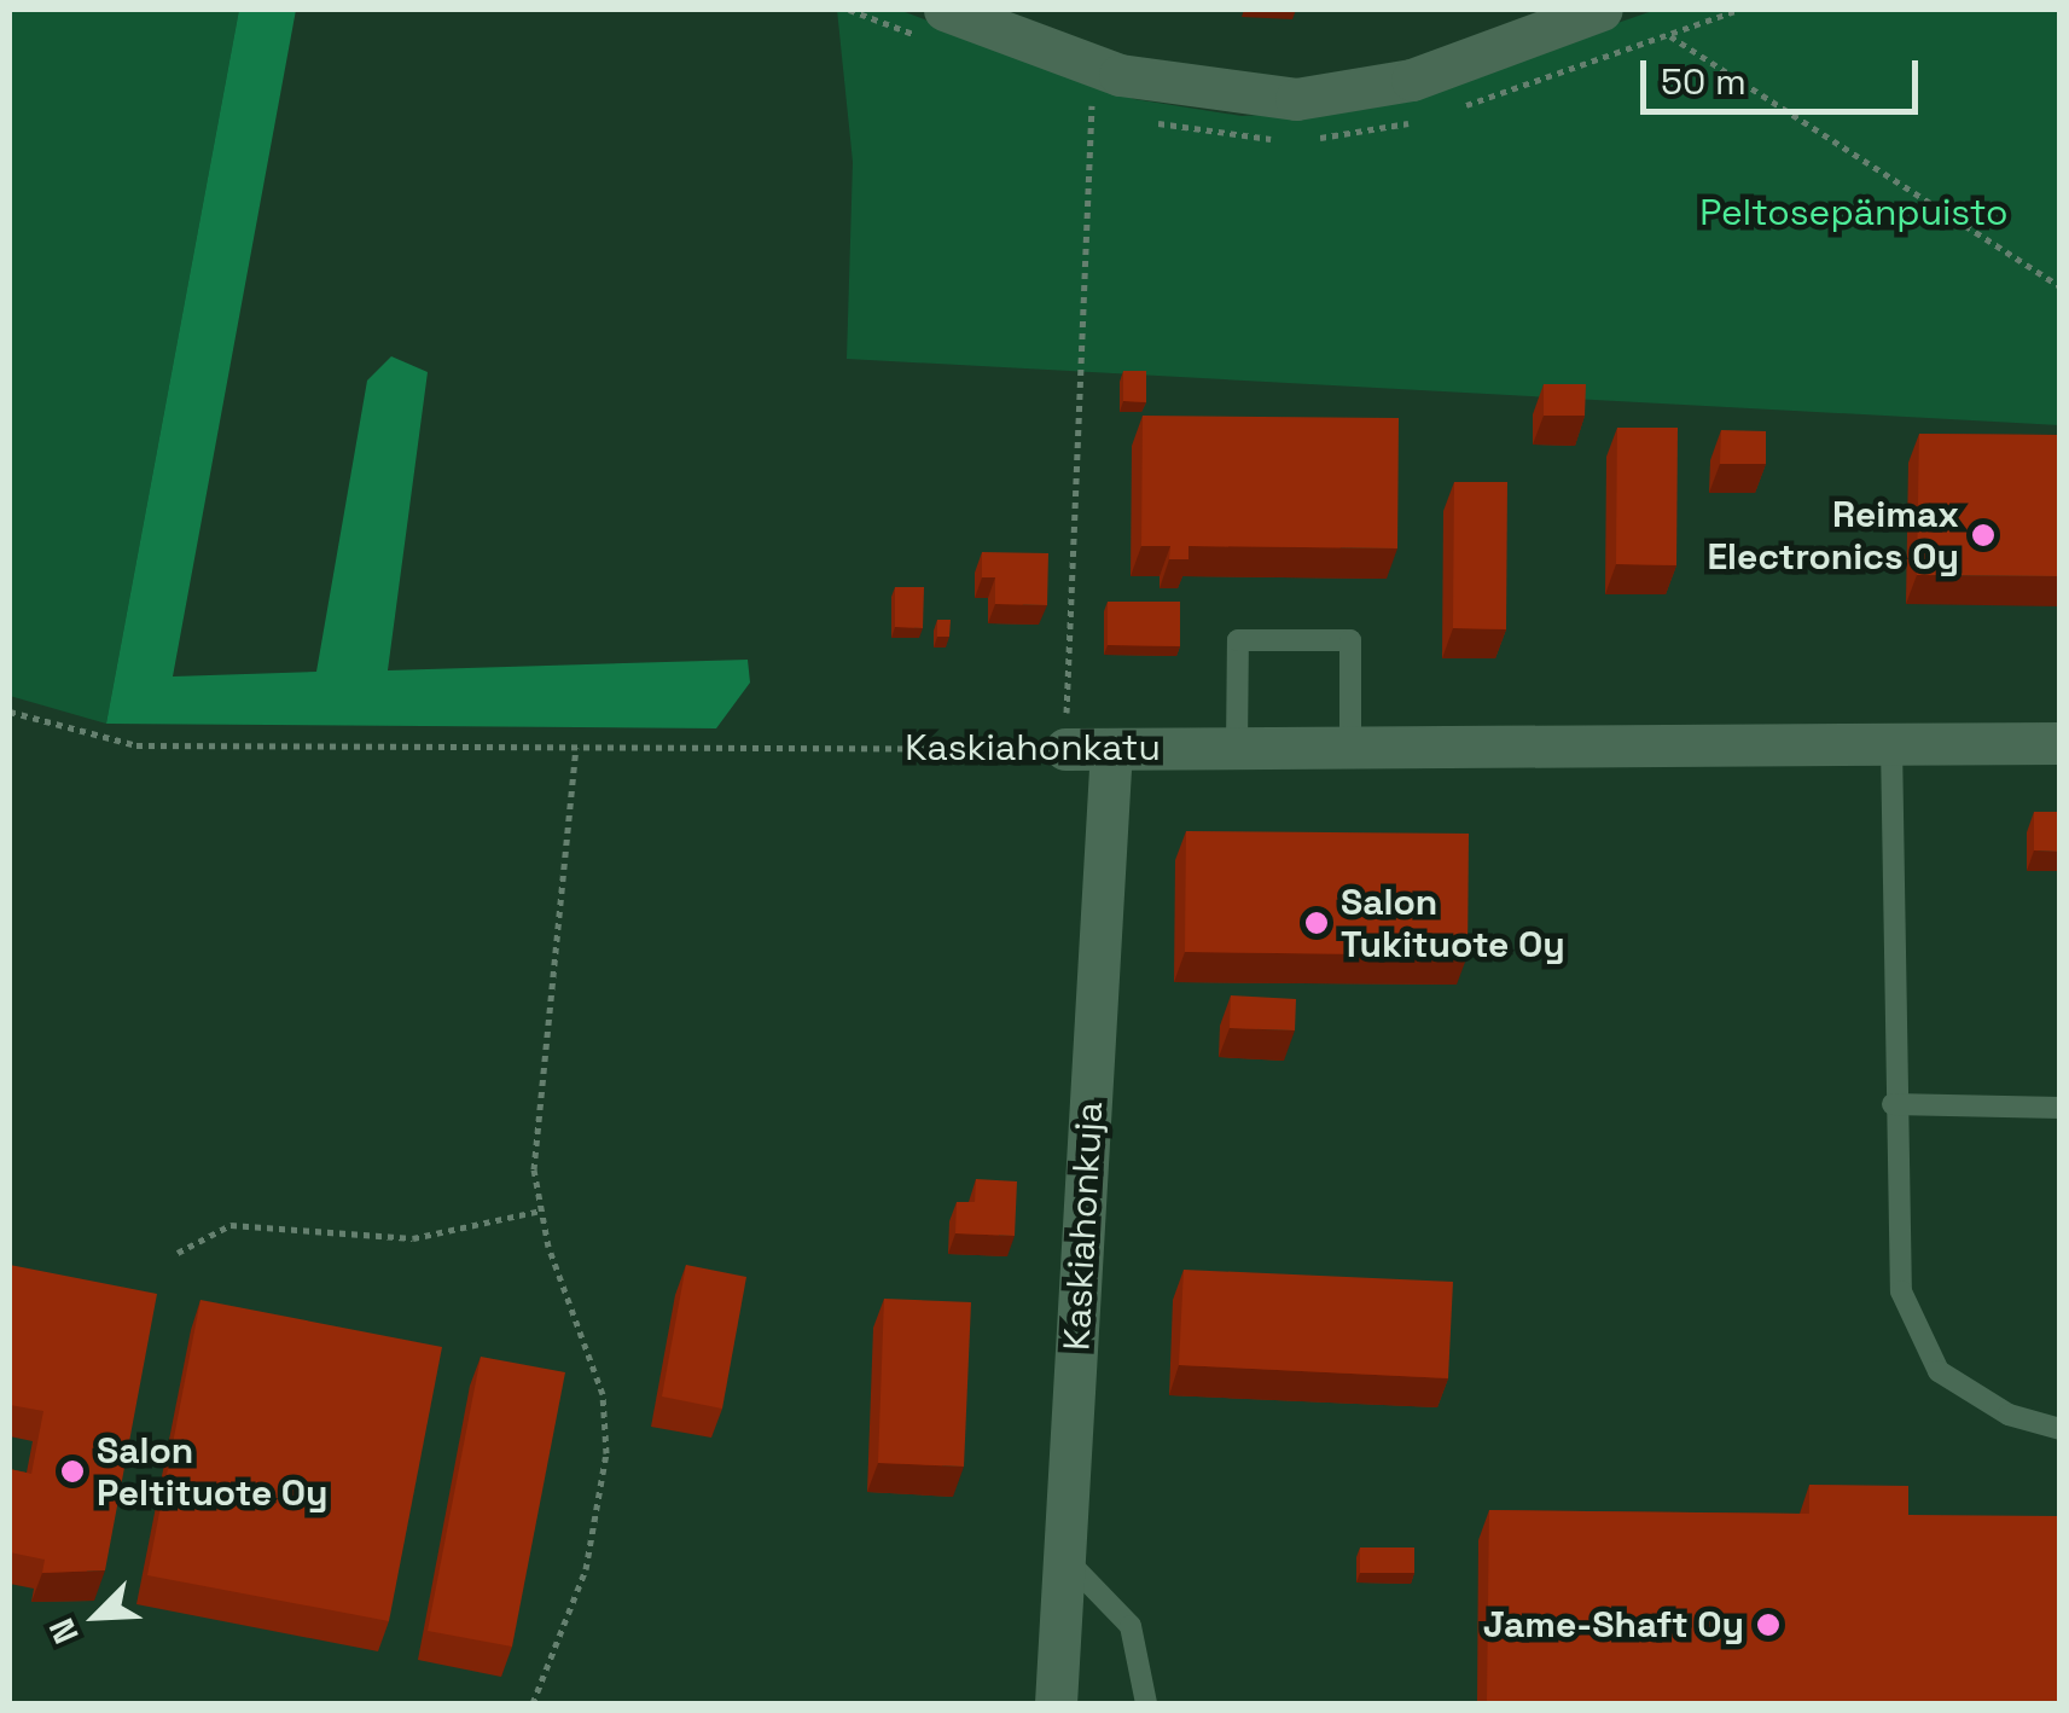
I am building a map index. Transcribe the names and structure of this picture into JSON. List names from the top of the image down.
{
  "streets": {
    "street": ["Kaskiahonkatu", "Kaskiahonkuja"]
  },
  "crossings": [
    ["Kaskiahonkatu", "Kaskiahonkuja"]
  ],
  "parks": ["Peltosepänpuisto"],
  "places": [
    "Reimax Electronics Oy",
    "Salon Tukituote Oy",
    "Salon Peltituote Oy",
    "Jame-Shaft Oy"
  ],
  "scale_bar": "50 m",
  "north": "bottom left"
}
